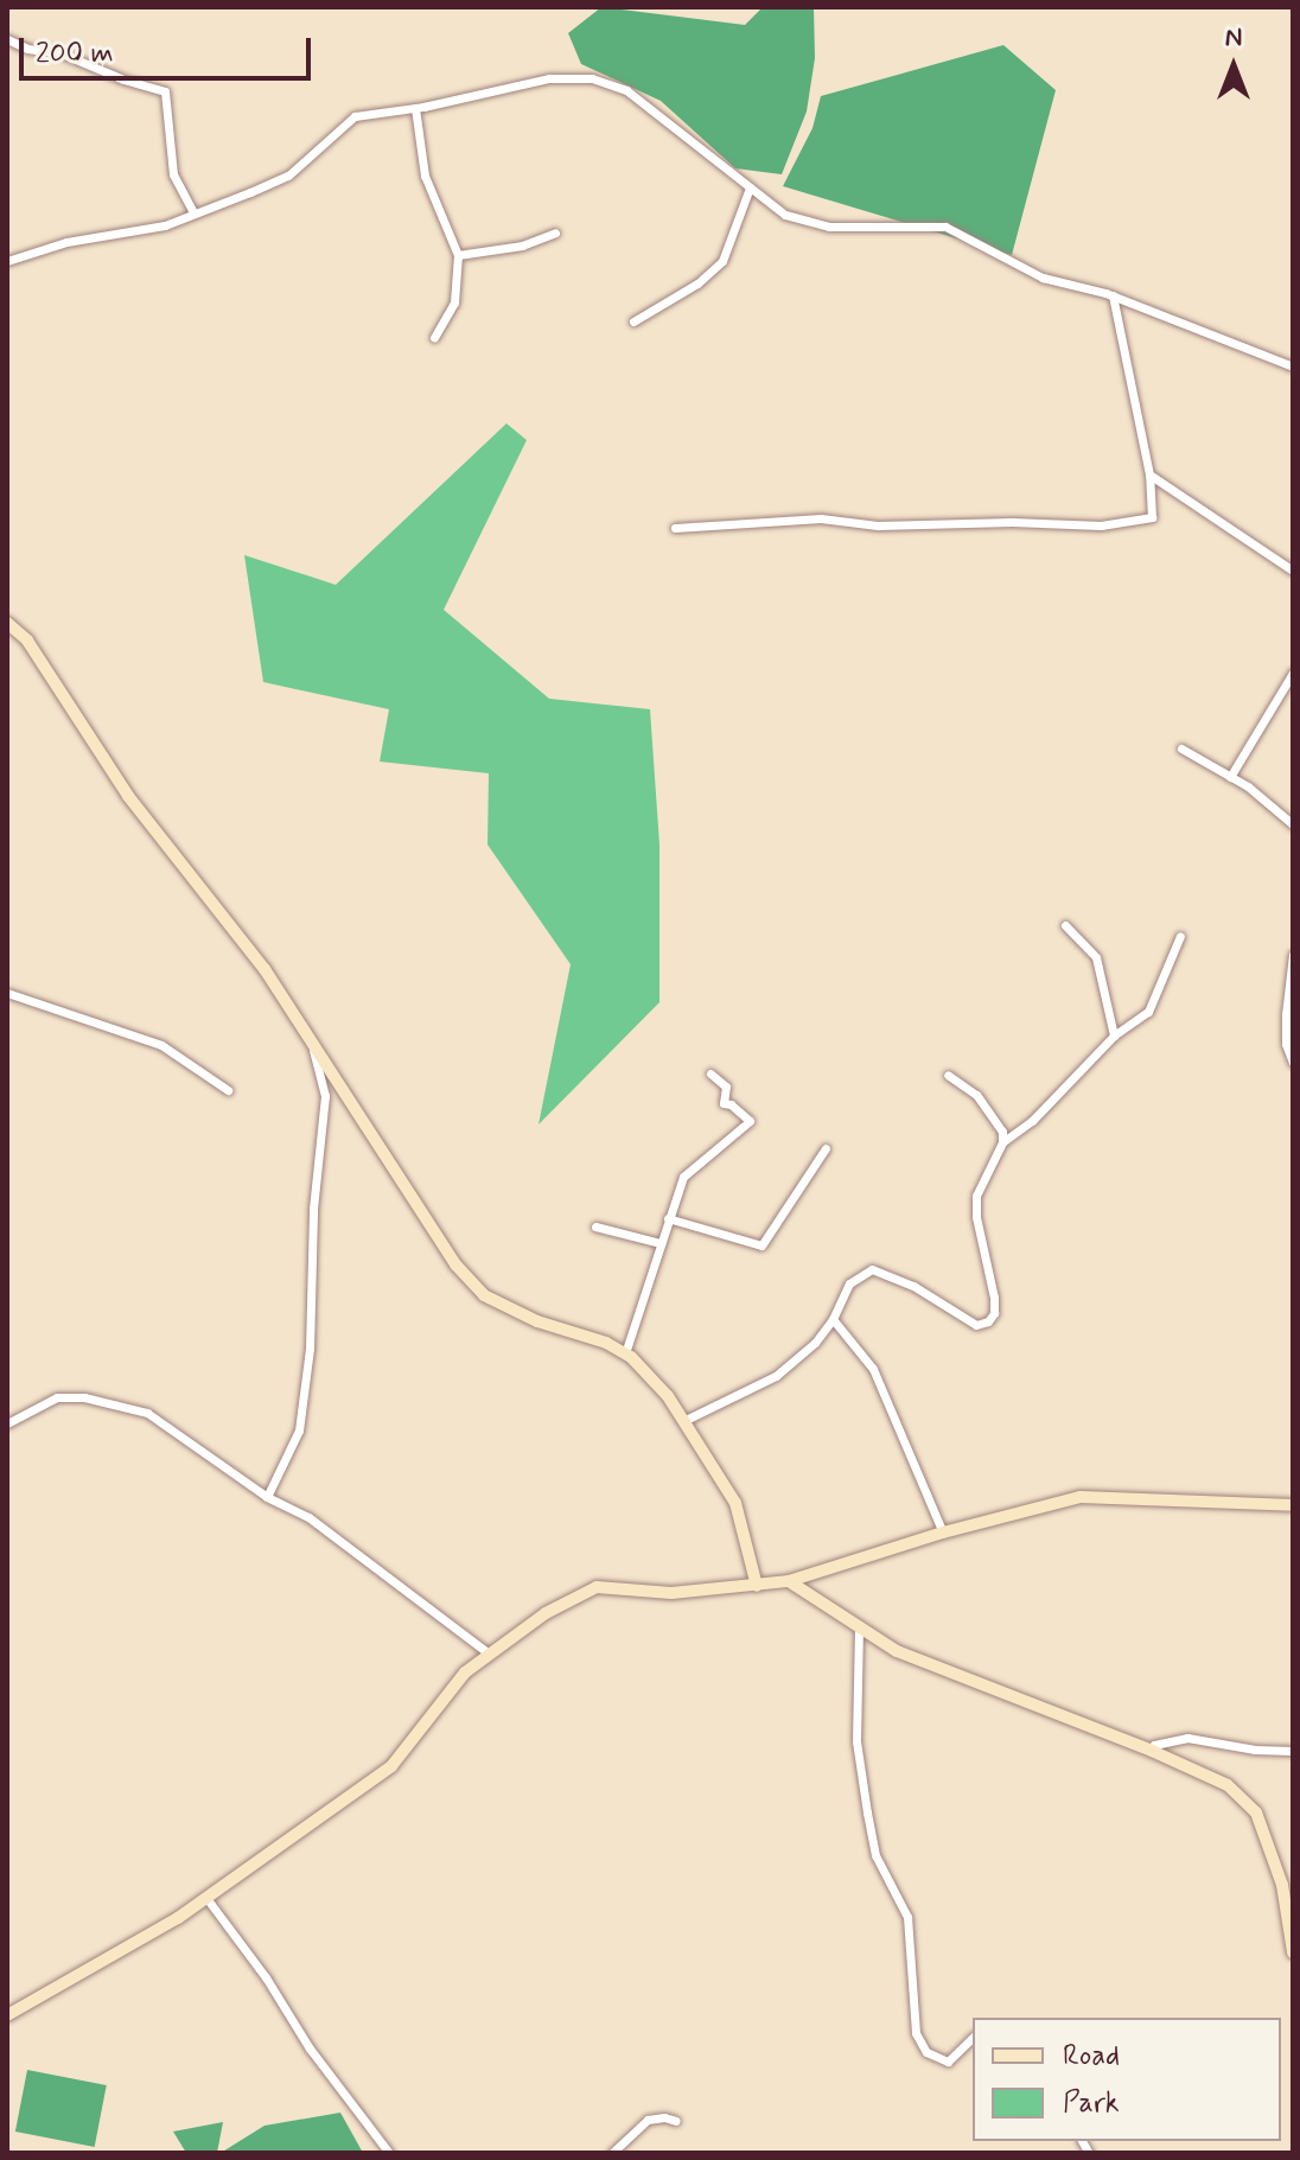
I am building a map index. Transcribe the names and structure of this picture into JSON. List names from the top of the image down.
{
  "legend": ["Road", "Park"],
  "scale_bar": "200 m",
  "north": "top"
}
